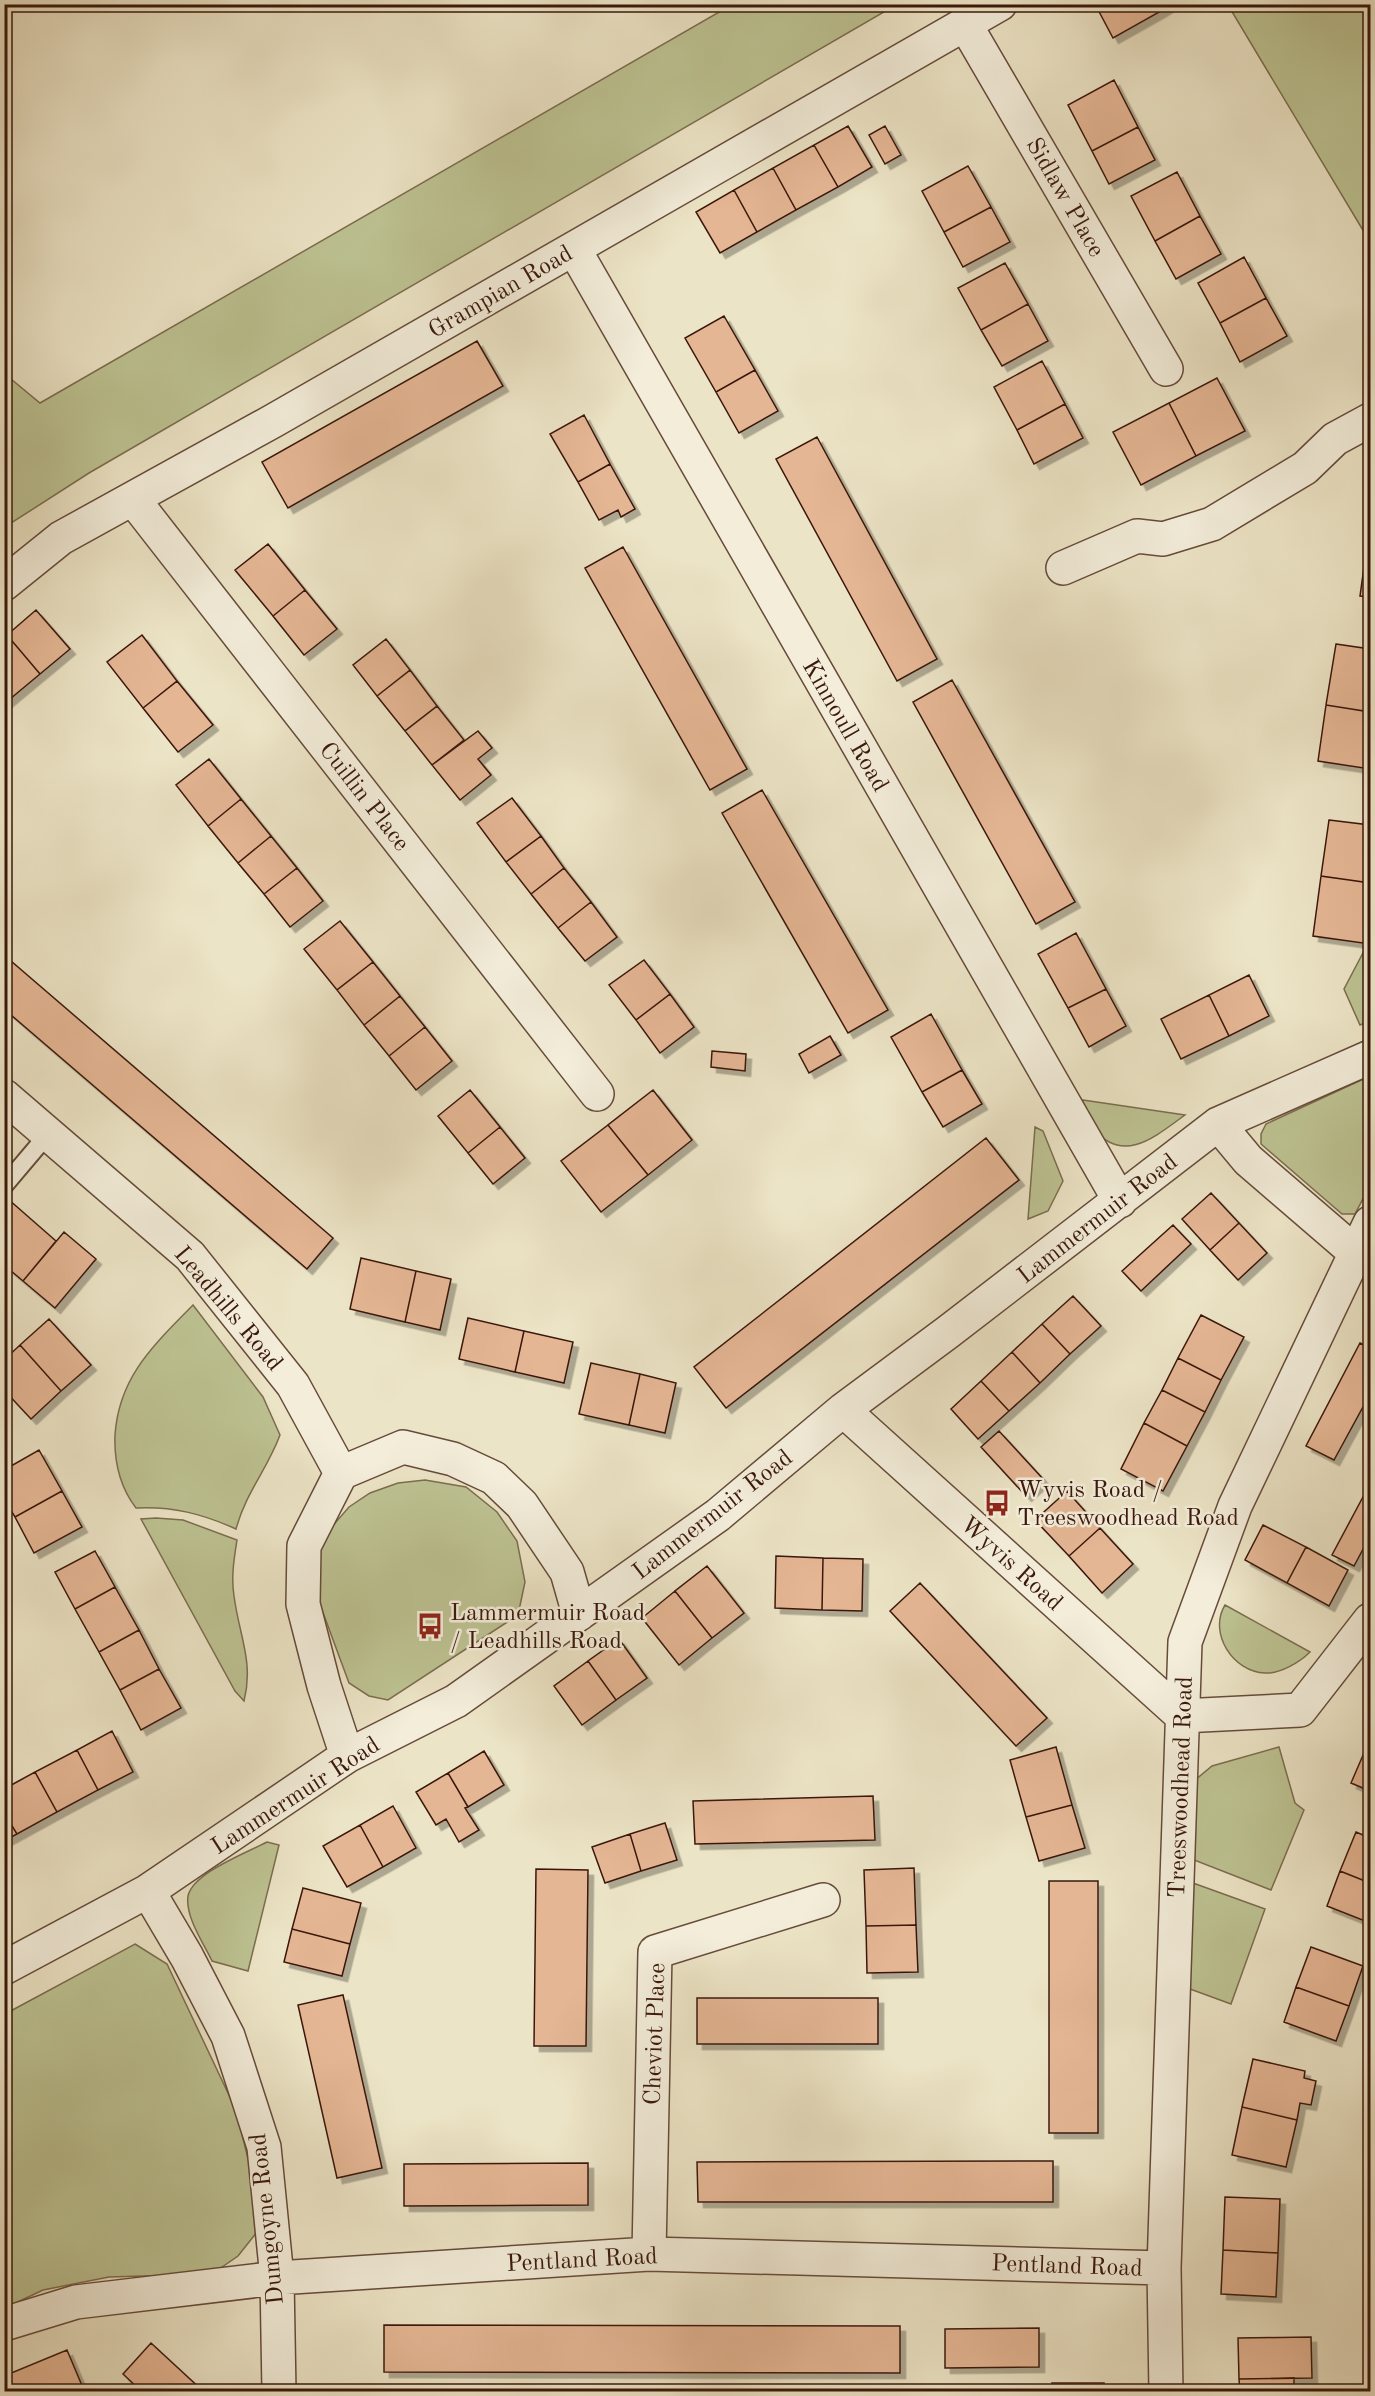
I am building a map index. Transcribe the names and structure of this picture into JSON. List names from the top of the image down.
{
  "streets": {
    "street": [
      "Sidlaw Place",
      "Grampian Road",
      "Kinnoull Road",
      "Cuillin Place",
      "Lammermuir Road",
      "Leadhills Road",
      "Wyvis Road",
      "Treeswoodhead Road",
      "Cheviot Place",
      "Dumgoyne Road",
      "Pentland Road"
    ]
  },
  "crossings": [
    ["Sidlaw Place", "Grampian Road"],
    ["Grampian Road", "Kinnoull Road"],
    ["Grampian Road", "Cuillin Place"],
    ["Kinnoull Road", "Lammermuir Road"],
    ["Lammermuir Road", "Wyvis Road"],
    ["Lammermuir Road", "Dumgoyne Road"],
    ["Wyvis Road", "Treeswoodhead Road"],
    ["Treeswoodhead Road", "Pentland Road"],
    ["Cheviot Place", "Pentland Road"],
    ["Dumgoyne Road", "Pentland Road"]
  ],
  "places": {
    "bus stop": ["Wyvis Road / Treeswoodhead Road", "Lammermuir Road / Leadhills Road"]
  }
}
